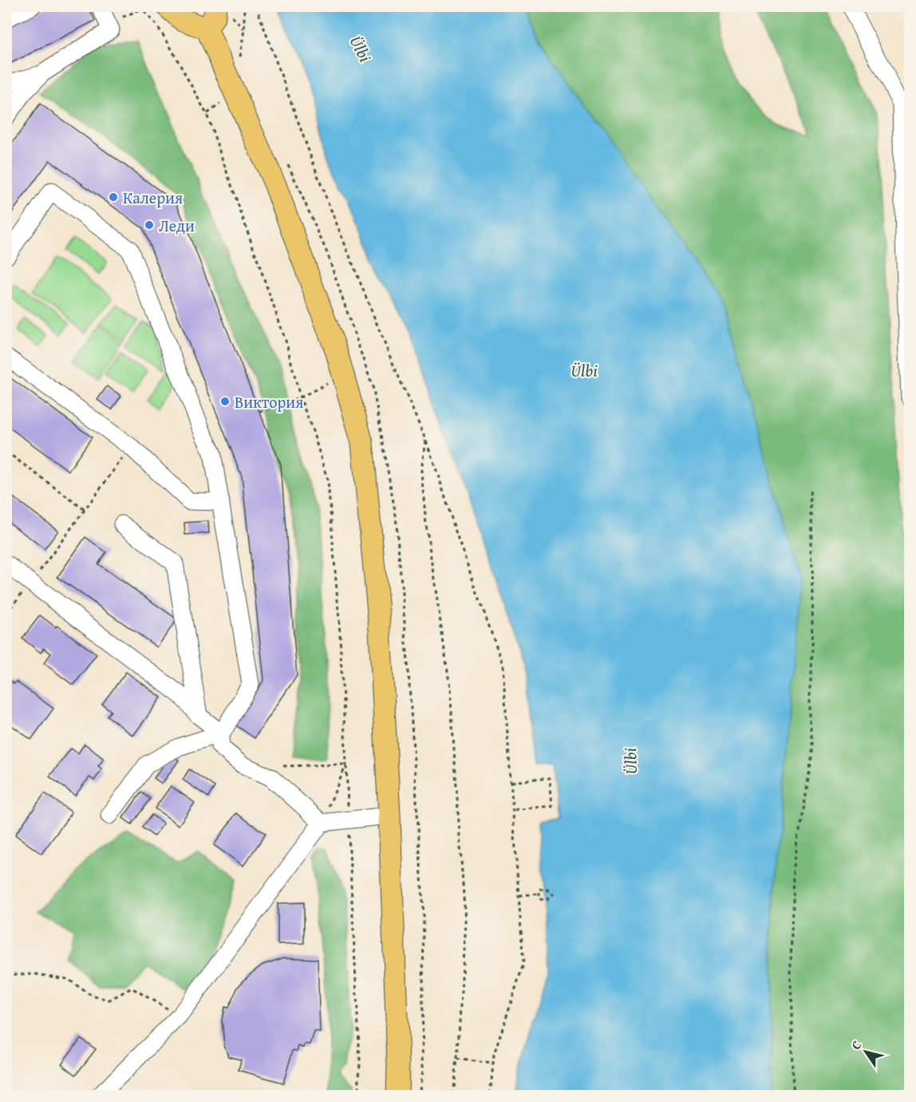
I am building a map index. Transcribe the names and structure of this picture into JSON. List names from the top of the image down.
{
  "water": ["Ülbi"],
  "places": ["Калерия", "Леди", "Виктория"],
  "north": "top left"
}
